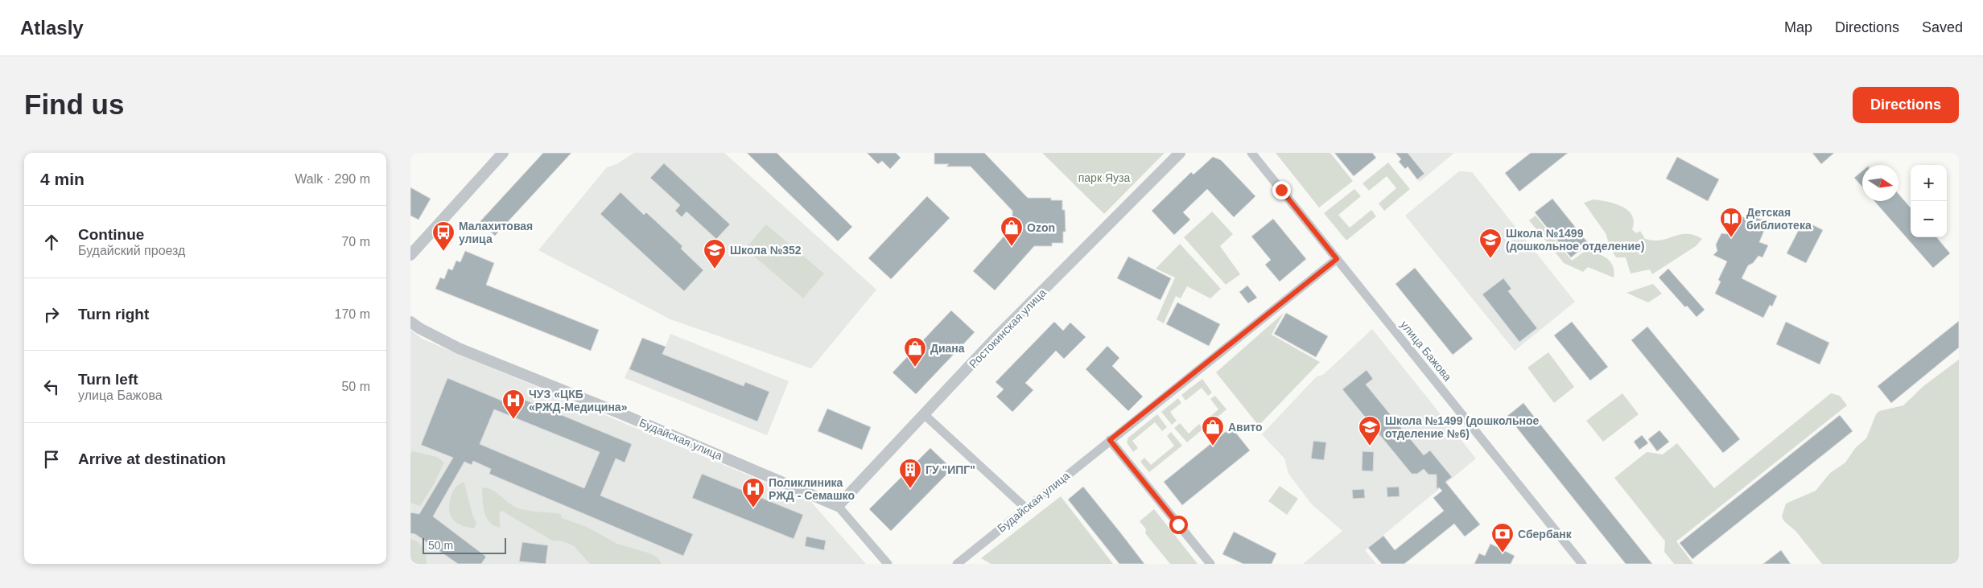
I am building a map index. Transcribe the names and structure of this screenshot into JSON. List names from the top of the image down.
{
  "streets": {
    "street": ["Ростокинская улица", "улица Бажова", "Будайская улица"]
  },
  "crossings": [
    ["Ростокинская улица", "Будайская улица"],
    ["улица Бажова", "Будайская улица"]
  ],
  "parks": ["парк Яуза"],
  "places": {
    "library": ["Детская библиотека"],
    "shop": ["Ozon", "Диана", "Авито"],
    "bus stop": ["Малахитовая улица"],
    "school or university": ["Школа №1499 (дошкольное отделение)", "Школа №352", "Школа №1499 (дошкольное отделение №6)"],
    "hospital": ["ЧУЗ «ЦКБ «РЖД-Медицина»", "Поликлиника РЖД - Семашко"],
    "building": ["ГУ \"ИПГ\""],
    "bank": ["Сбербанк"]
  },
  "scale_bar": "50 m",
  "north": "right",
  "page": {
    "header": "Atlasly",
    "nav": ["Map", "Directions", "Saved"],
    "buttons": "Directions",
    "title": "Find us",
    "heading": ["4 min", "Walk · 290 m"],
    "map_buttons": ["+", "−"],
    "list": [
      ["Continue", "Будайский проезд", "70 m"],
      ["Turn right", "170 m"],
      ["Turn left", "улица Бажова", "50 m"],
      "Arrive at destination"
    ],
    "scale": "50 m"
  }
}
